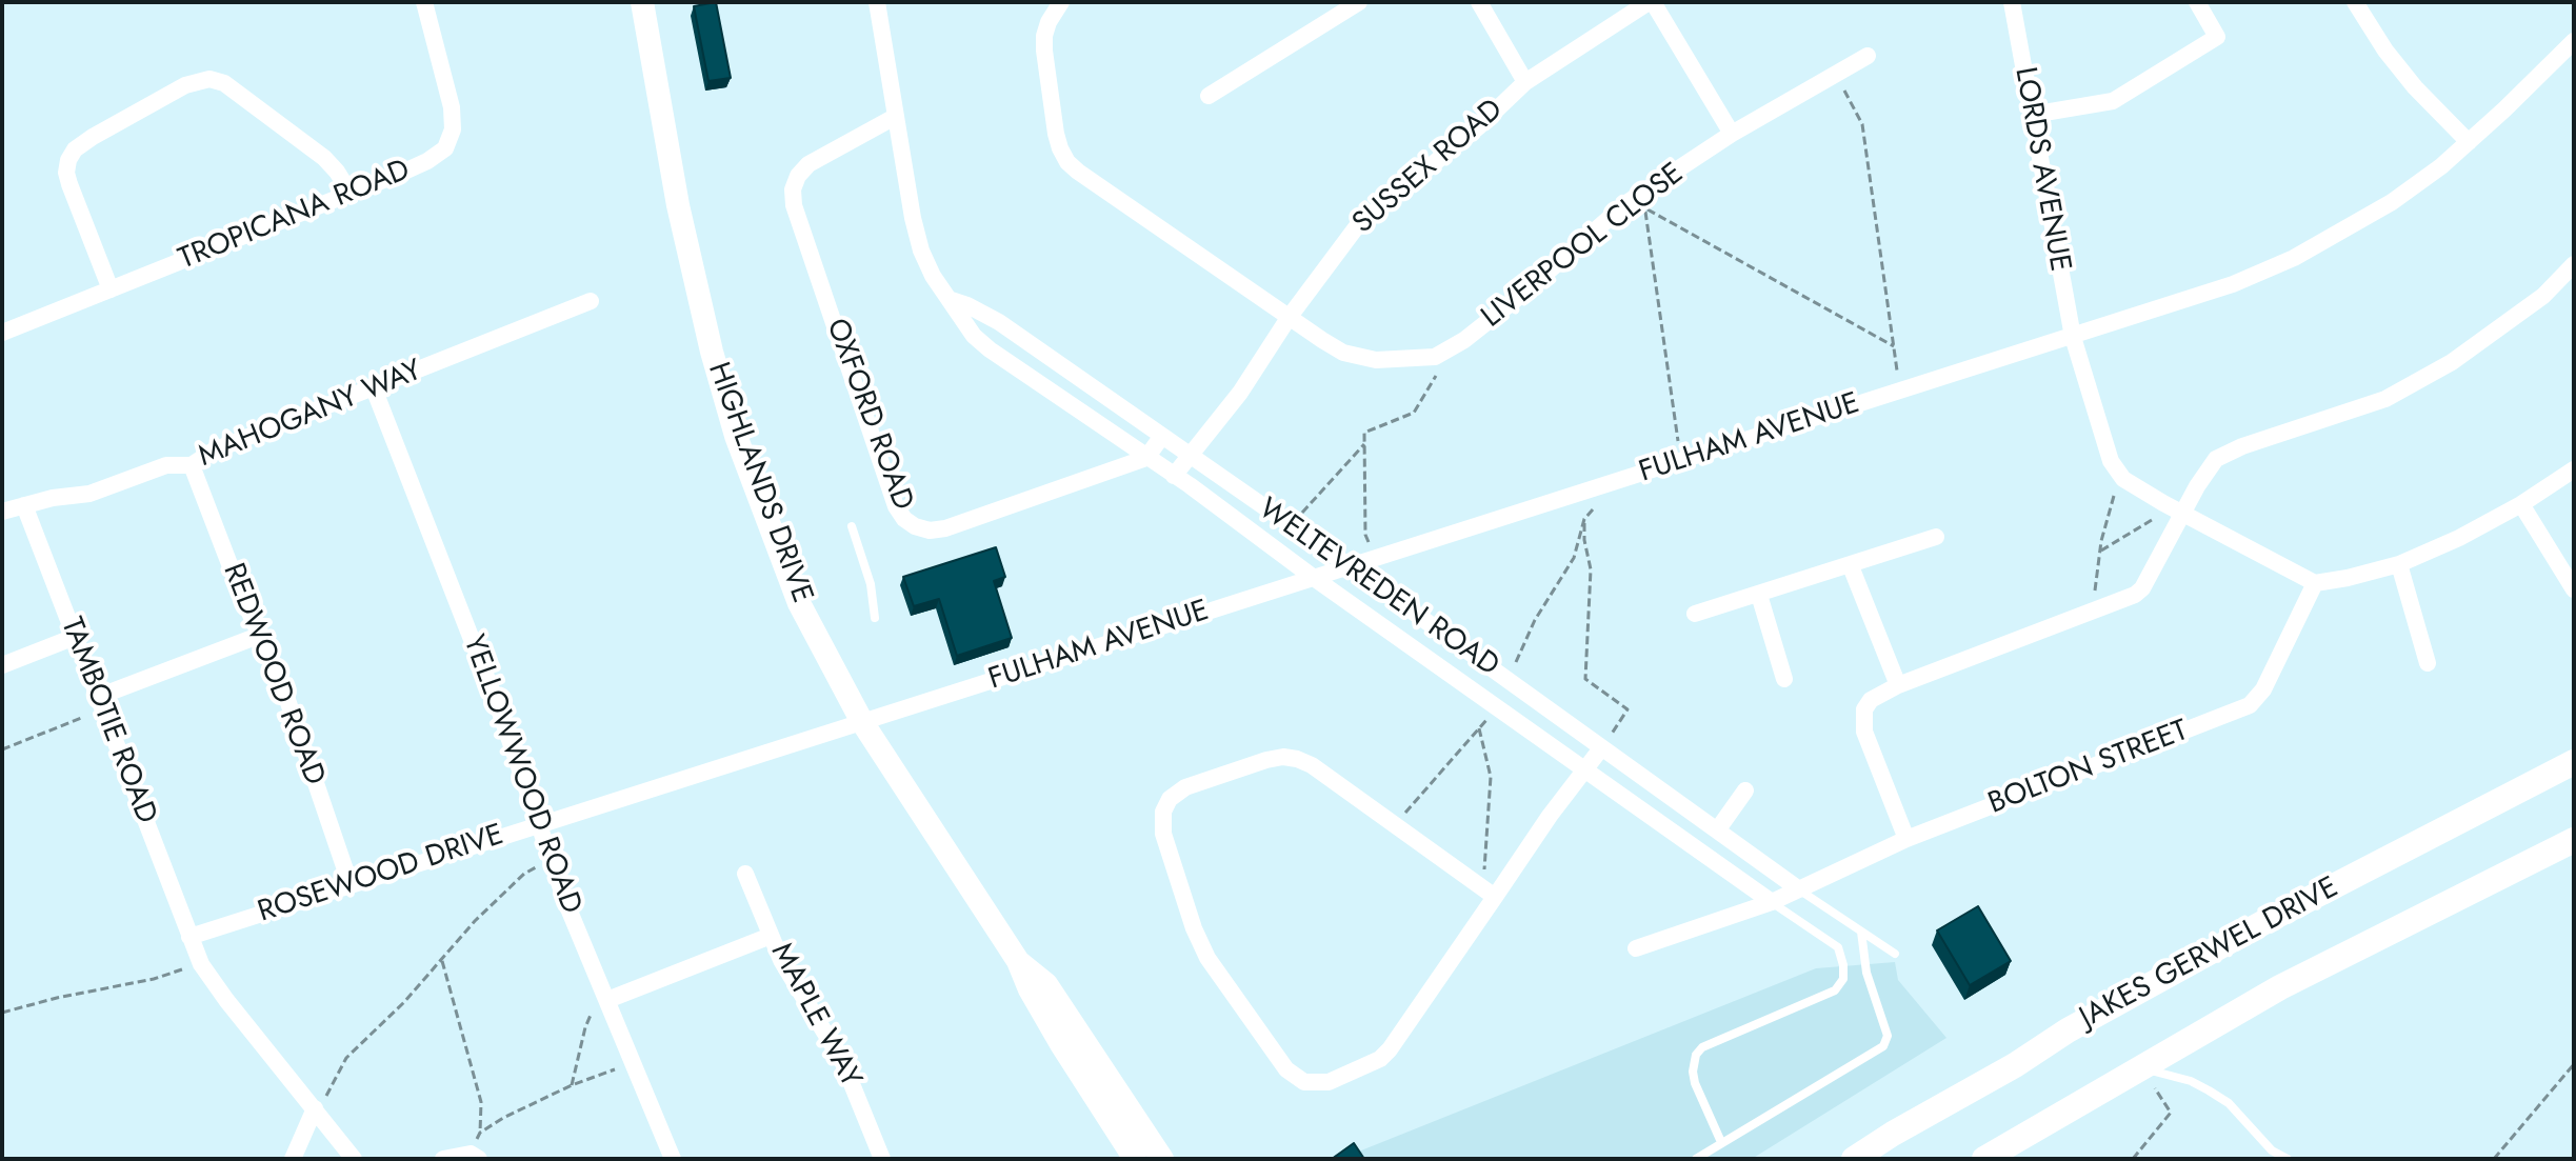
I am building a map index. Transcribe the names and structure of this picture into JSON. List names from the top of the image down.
{
  "streets": {
    "main road": ["HIGHLANDS DRIVE", "JAKES GERWEL DRIVE"],
    "street": [
      "SUSSEX ROAD",
      "LORDS AVENUE",
      "TROPICANA ROAD",
      "LIVERPOOL CLOSE",
      "MAHOGANY WAY",
      "OXFORD ROAD",
      "FULHAM AVENUE",
      "WELTEVREDEN ROAD",
      "REDWOOD ROAD",
      "TAMBOTIE ROAD",
      "BOLTON STREET",
      "YELLOWWOOD ROAD",
      "ROSEWOOD DRIVE",
      "MAPLE WAY"
    ]
  },
  "crossings": [
    ["SUSSEX ROAD", "LIVERPOOL CLOSE"],
    ["SUSSEX ROAD", "WELTEVREDEN ROAD"],
    ["LORDS AVENUE", "FULHAM AVENUE"],
    ["LORDS AVENUE", "BOLTON STREET"],
    ["MAHOGANY WAY", "REDWOOD ROAD"],
    ["MAHOGANY WAY", "TAMBOTIE ROAD"],
    ["MAHOGANY WAY", "YELLOWWOOD ROAD"],
    ["OXFORD ROAD", "WELTEVREDEN ROAD"],
    ["FULHAM AVENUE", "HIGHLANDS DRIVE"],
    ["FULHAM AVENUE", "WELTEVREDEN ROAD"],
    ["FULHAM AVENUE", "ROSEWOOD DRIVE"],
    ["HIGHLANDS DRIVE", "ROSEWOOD DRIVE"],
    ["WELTEVREDEN ROAD", "BOLTON STREET"],
    ["REDWOOD ROAD", "ROSEWOOD DRIVE"],
    ["TAMBOTIE ROAD", "ROSEWOOD DRIVE"],
    ["YELLOWWOOD ROAD", "ROSEWOOD DRIVE"]
  ]
}
